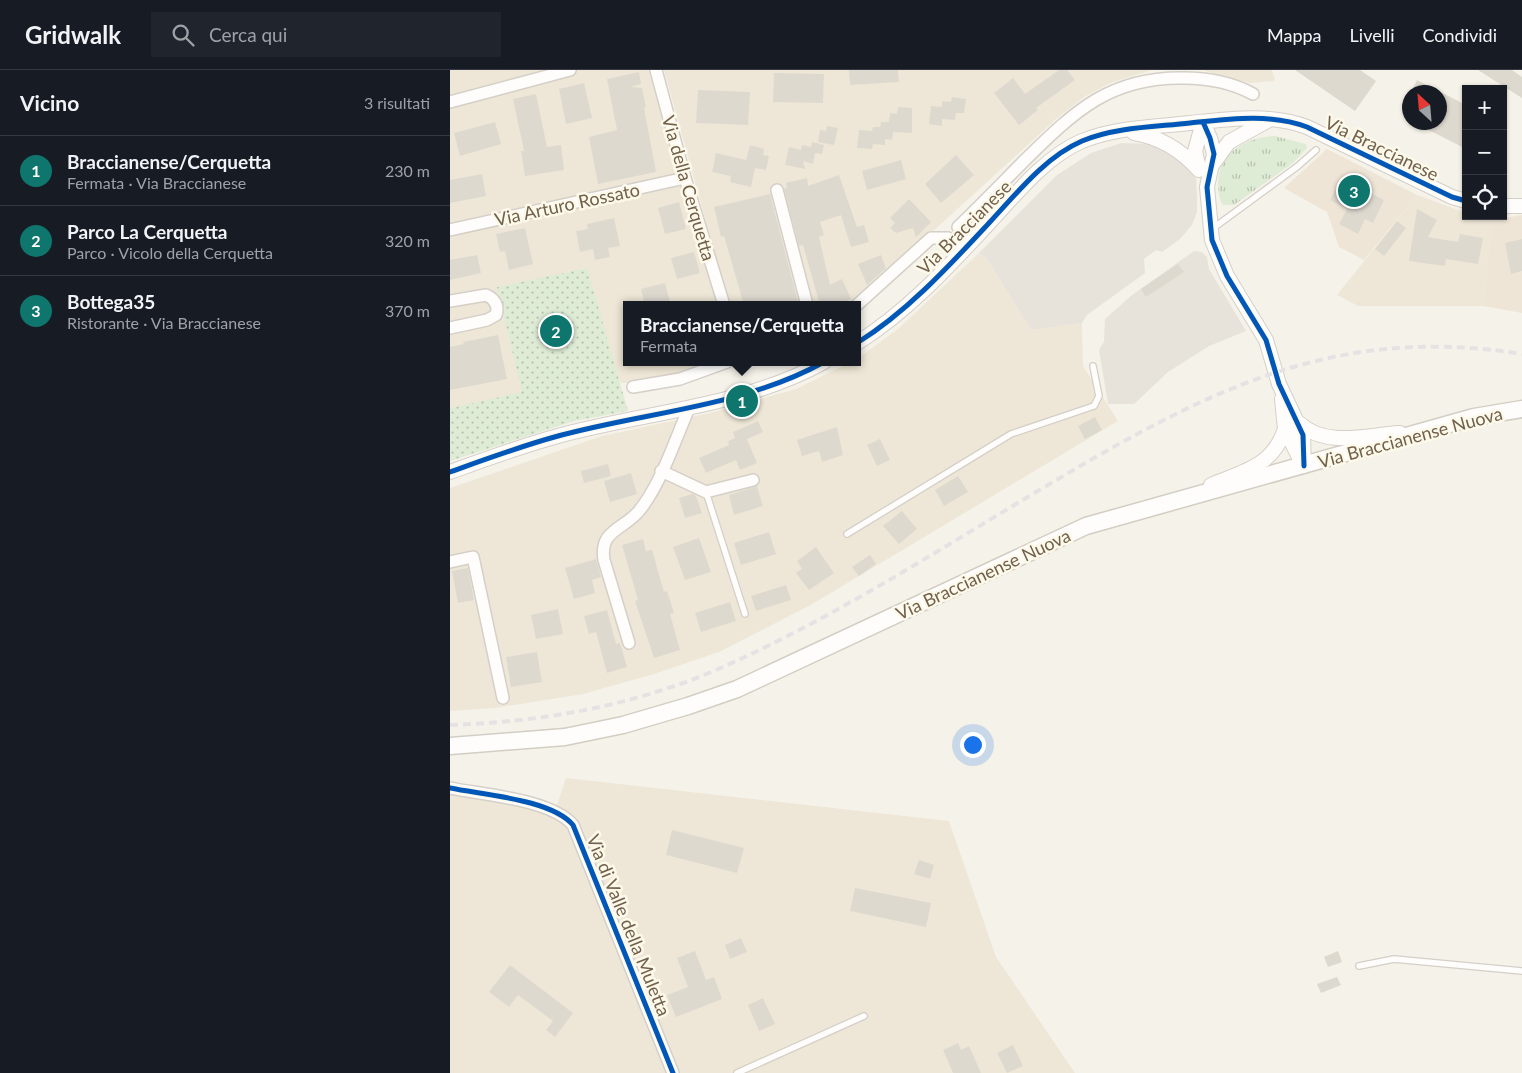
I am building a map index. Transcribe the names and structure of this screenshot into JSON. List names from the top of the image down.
{
  "streets": {
    "main road": ["Via Braccianense Nuova"],
    "street": [
      "Via Braccianese",
      "Via della Cerquetta",
      "Via Arturo Rossato",
      "Via di Valle della Muletta"
    ]
  },
  "crossings": [
    ["Via della Cerquetta", "Via Arturo Rossato"]
  ],
  "north": "top left",
  "page": {
    "header": "Gridwalk",
    "search": "Cerca qui",
    "nav": ["Mappa", "Livelli", "Condividi"],
    "heading": ["Vicino", "3 risultati"],
    "map_buttons": ["+", "−"],
    "list": [
      {
        "mark": "1",
        "name": "Braccianense/Cerquetta",
        "note": "Fermata · Via Braccianese",
        "value": "230 m"
      },
      {
        "mark": "2",
        "name": "Parco La Cerquetta",
        "note": "Parco · Vicolo della Cerquetta",
        "value": "320 m"
      },
      {
        "mark": "3",
        "name": "Bottega35",
        "note": "Ristorante · Via Braccianese",
        "value": "370 m"
      }
    ],
    "pins": ["3", "2", "1"],
    "popup": ["Braccianense/Cerquetta", "Fermata"]
  }
}
